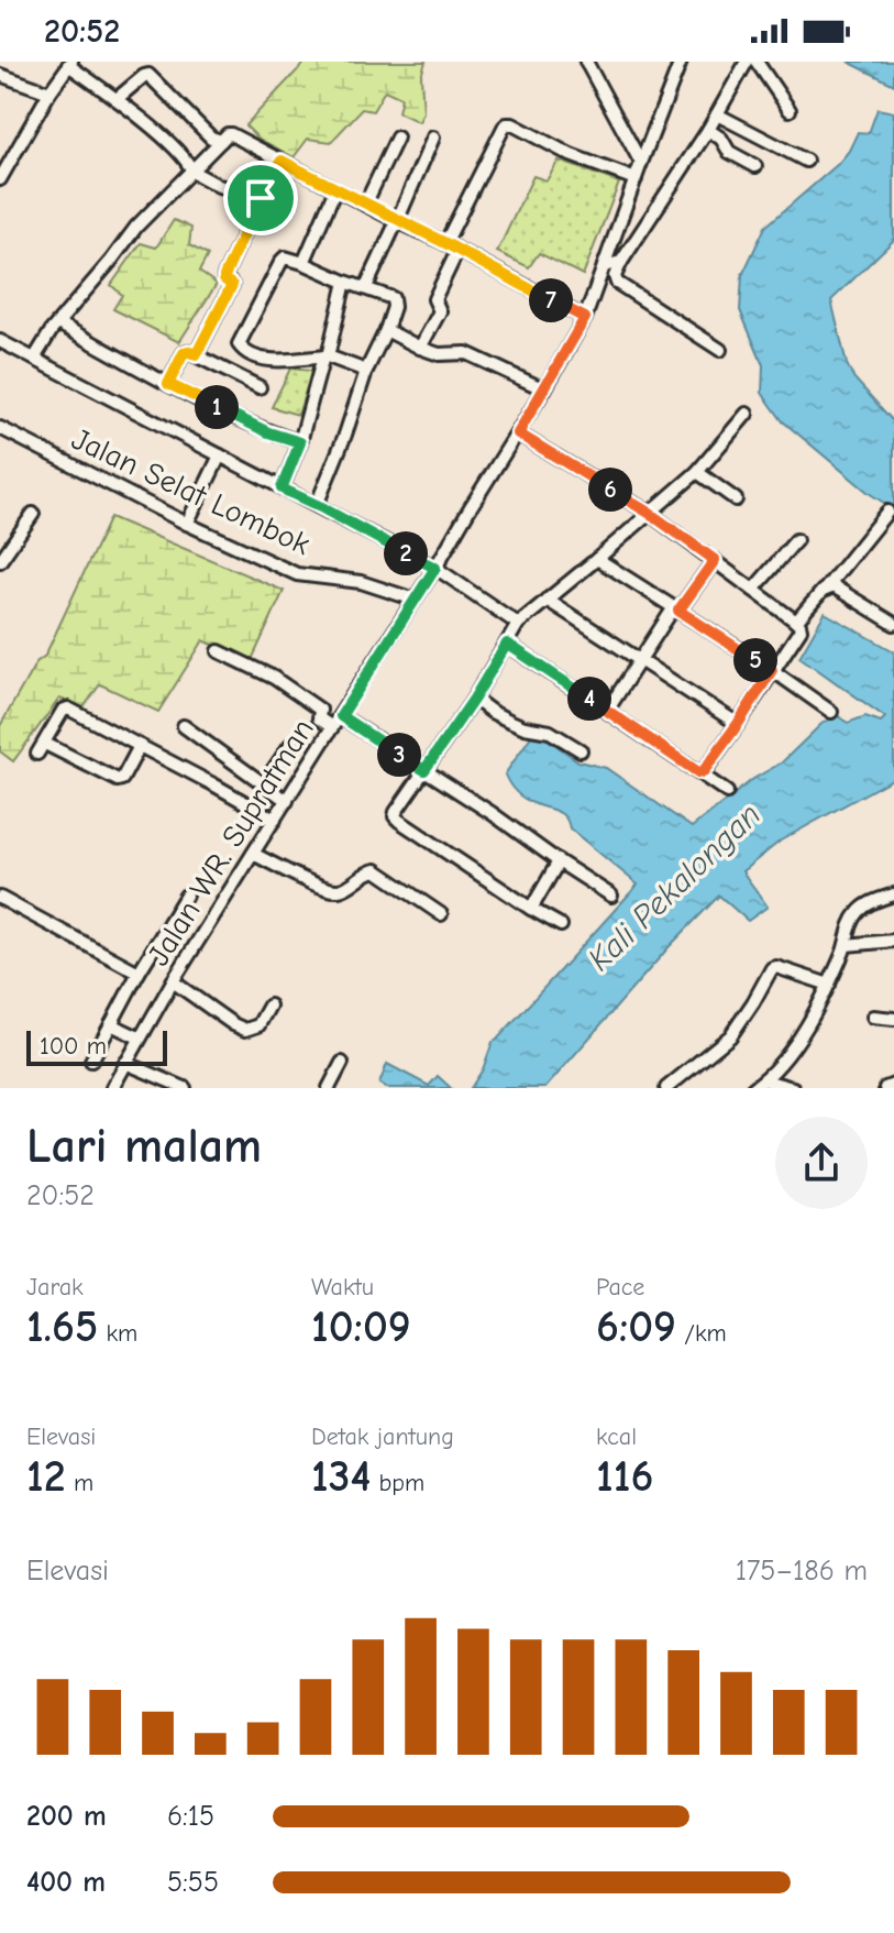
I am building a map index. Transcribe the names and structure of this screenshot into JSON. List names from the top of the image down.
{
  "streets": {
    "street": ["Jalan Selat Lombok", "Jalan WR. Supratman"]
  },
  "crossings": [
    ["Jalan Selat Lombok", "Jalan WR. Supratman"]
  ],
  "water": ["Kali Pekalongan"],
  "scale_bar": "100 m",
  "page": {
    "status": "20:52",
    "pins": [
      "7",
      "1",
      "6",
      "2",
      "5",
      "4",
      "3"
    ],
    "scale": "100 m",
    "heading": ["Lari malam", "20:52"],
    "stats": [
      ["Jarak", "1.65 km"],
      ["Waktu", "10:09"],
      ["Pace", "6:09 /km"],
      ["Elevasi", "12 m"],
      ["Detak jantung", "134 bpm"],
      ["kcal", "116"]
    ],
    "chart": ["Elevasi", "175–186 m"],
    "list": [
      {
        "name": "200 m",
        "note": "6:15"
      },
      {
        "name": "400 m",
        "note": "5:55"
      }
    ]
  }
}
